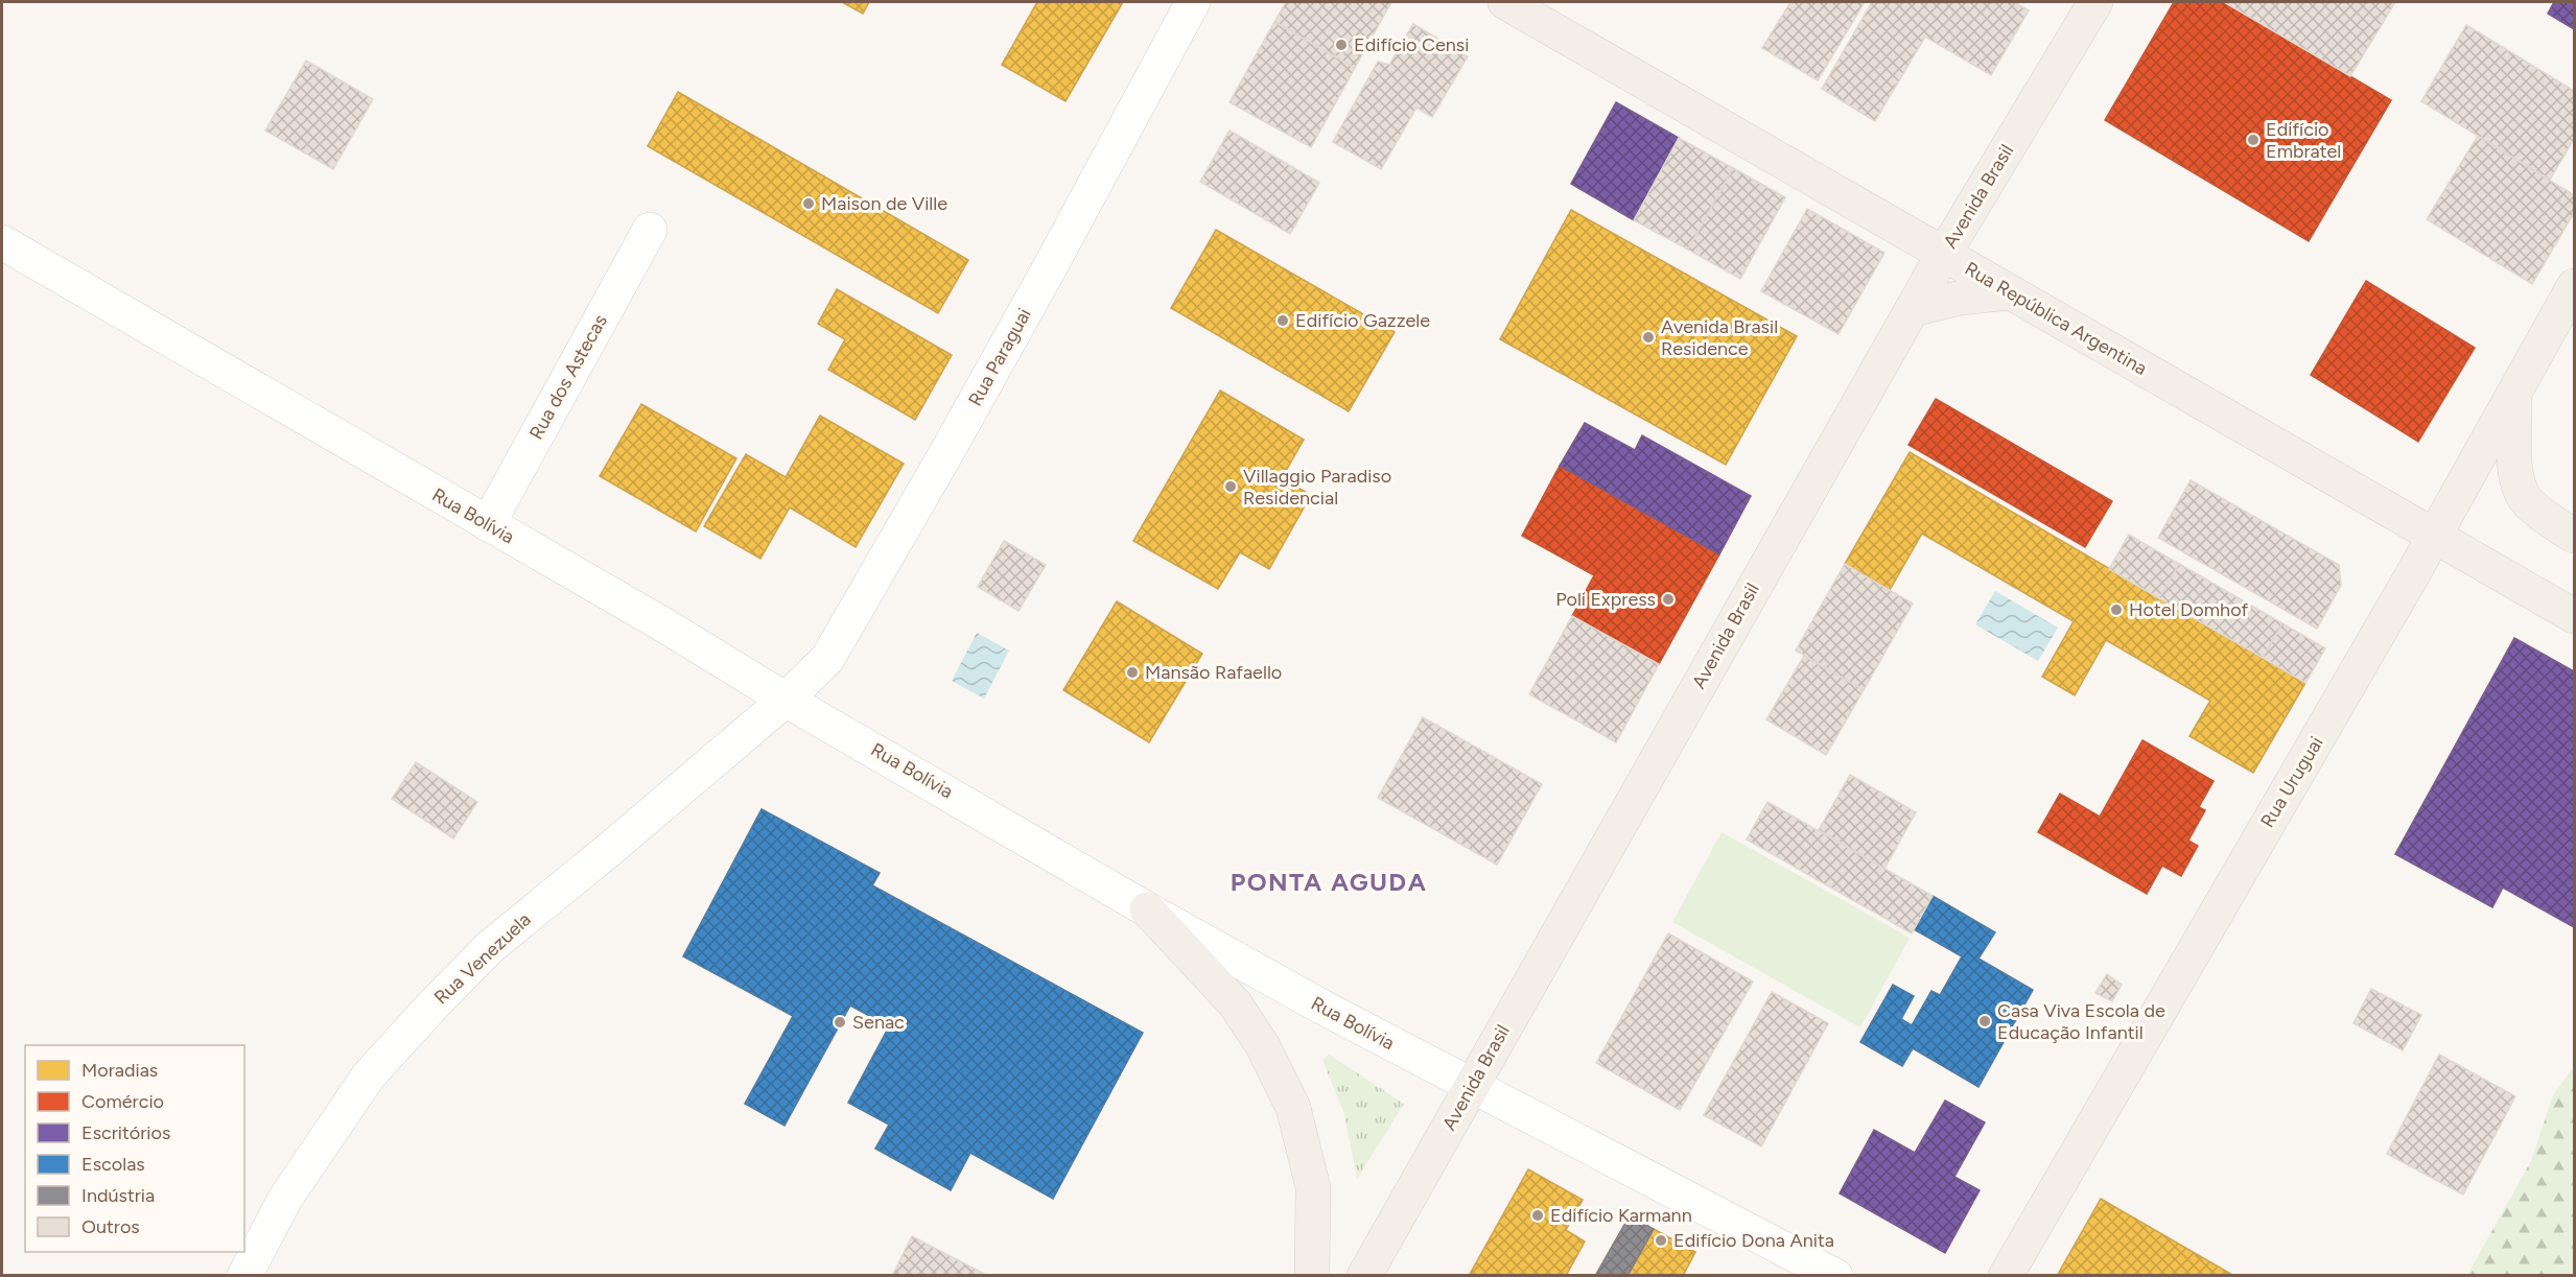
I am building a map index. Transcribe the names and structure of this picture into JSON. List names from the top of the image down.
{
  "streets": {
    "main road": ["Avenida Brasil", "Rua República Argentina", "Rua Uruguai"],
    "street": [
      "Rua Paraguai",
      "Rua dos Astecas",
      "Rua Bolívia",
      "Rua Venezuela"
    ]
  },
  "crossings": [
    ["Avenida Brasil", "Rua República Argentina"],
    ["Avenida Brasil", "Rua Bolívia"],
    ["Rua República Argentina", "Rua Uruguai"],
    ["Rua Paraguai", "Rua Bolívia"],
    ["Rua Paraguai", "Rua Venezuela"],
    ["Rua dos Astecas", "Rua Bolívia"],
    ["Rua Bolívia", "Rua Venezuela"]
  ],
  "districts": ["PONTA AGUDA"],
  "places": [
    "Edifício Censi",
    "Edifício Embratel",
    "Maison de Ville",
    "Edifício Gazzele",
    "Avenida Brasil Residence",
    "Villaggio Paradiso Residencial",
    "Poli Express",
    "Hotel Domhof",
    "Mansão Rafaello",
    "Casa Viva Escola de Educação Infantil",
    "Senac",
    "Edifício Karmann",
    "Edifício Dona Anita"
  ],
  "legend": [
    "Moradias",
    "Comércio",
    "Escritórios",
    "Escolas",
    "Indústria",
    "Outros"
  ]
}
